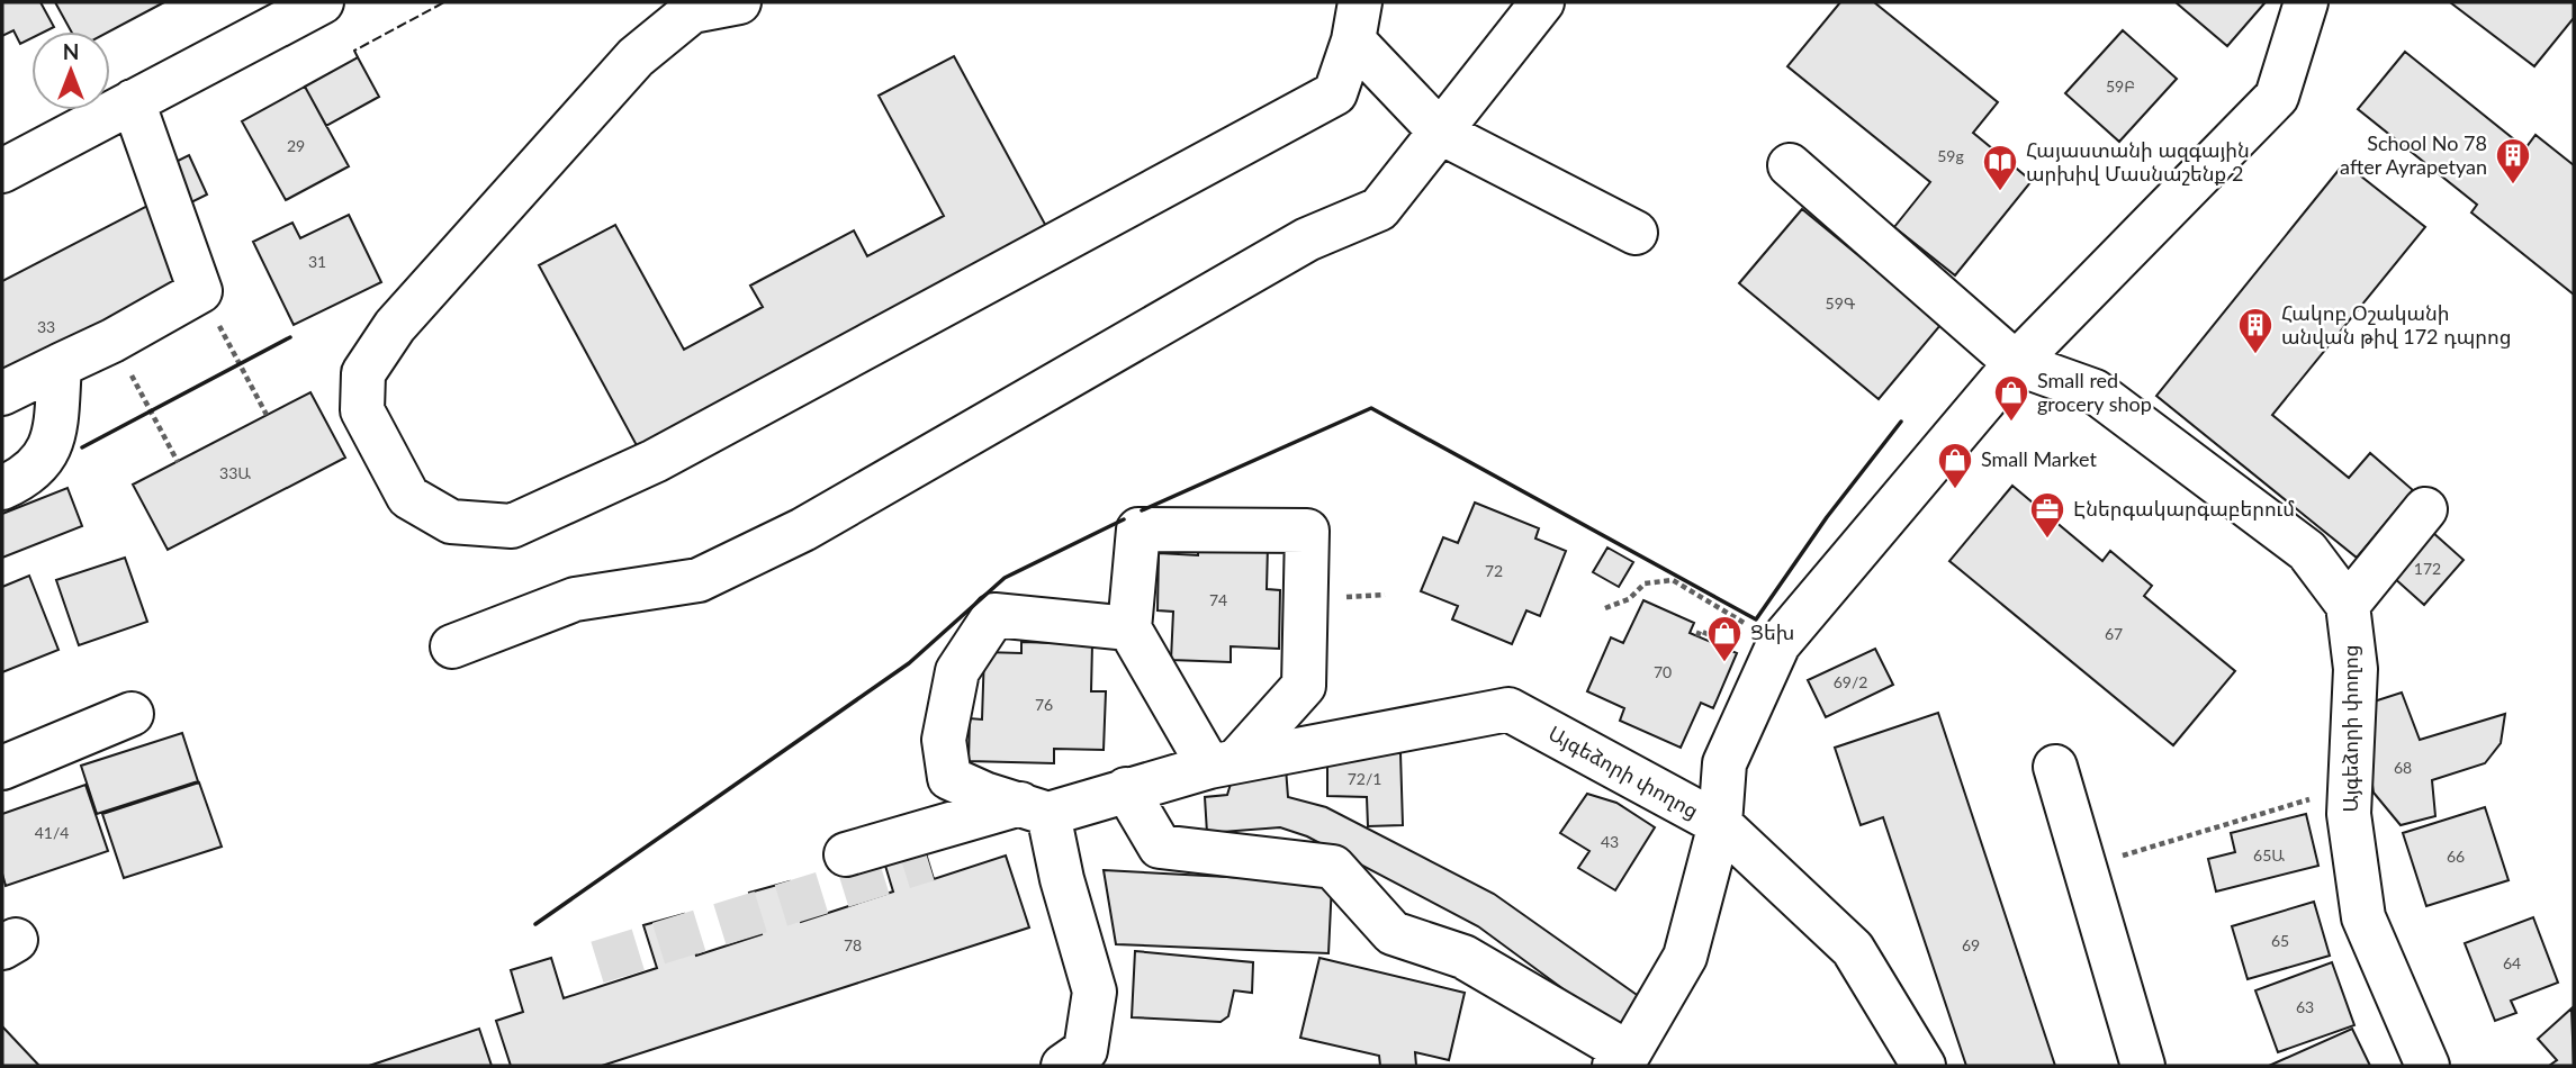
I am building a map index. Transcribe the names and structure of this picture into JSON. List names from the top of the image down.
{
  "streets": {
    "street": ["Այգեձորի փողոց"]
  },
  "places": {
    "building": ["School No 78 after Ayrapetyan", "Հակոբ Օշականի անվան թիվ 172 դպրոց"],
    "library": ["Հայաստանի ազգային արխիվ Մասնաշենք 2"],
    "shop": ["Small red grocery shop", "Small Market", "Ցեխ"],
    "office": ["Էներգակարգաբերում"]
  },
  "house_numbers": [
    "59Բ",
    "29",
    "59g",
    "31",
    "59Գ",
    "33",
    "33Ա",
    "172",
    "72",
    "74",
    "67",
    "70",
    "69/2",
    "76",
    "68",
    "72/1",
    "41/4",
    "43",
    "65Ա",
    "66",
    "65",
    "78",
    "69",
    "64",
    "63"
  ],
  "north": "top"
}
